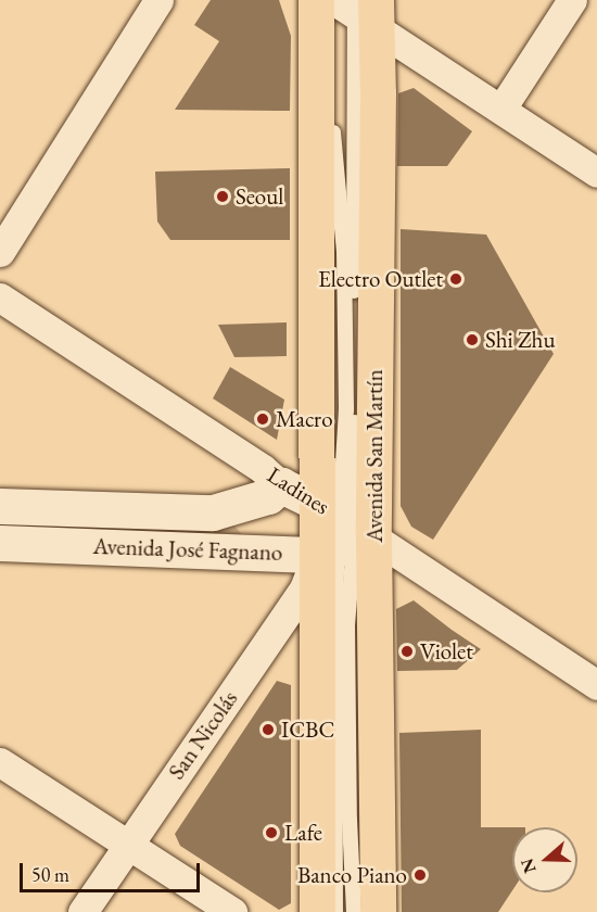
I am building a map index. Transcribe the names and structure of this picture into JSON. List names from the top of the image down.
{
  "streets": {
    "main road": ["Avenida San Martín"],
    "street": ["Ladines", "Avenida José Fagnano", "San Nicolás"]
  },
  "crossings": [
    ["Avenida San Martín", "Ladines"],
    ["Avenida San Martín", "Avenida José Fagnano"],
    ["Avenida San Martín", "San Nicolás"],
    ["Ladines", "Avenida José Fagnano"],
    ["Ladines", "San Nicolás"],
    ["Avenida José Fagnano", "San Nicolás"]
  ],
  "places": [
    "Seoul",
    "Electro Outlet",
    "Shi Zhu",
    "Macro",
    "Violet",
    "ICBC",
    "Lafe",
    "Banco Piano"
  ],
  "scale_bar": "50 m",
  "north": "left"
}
